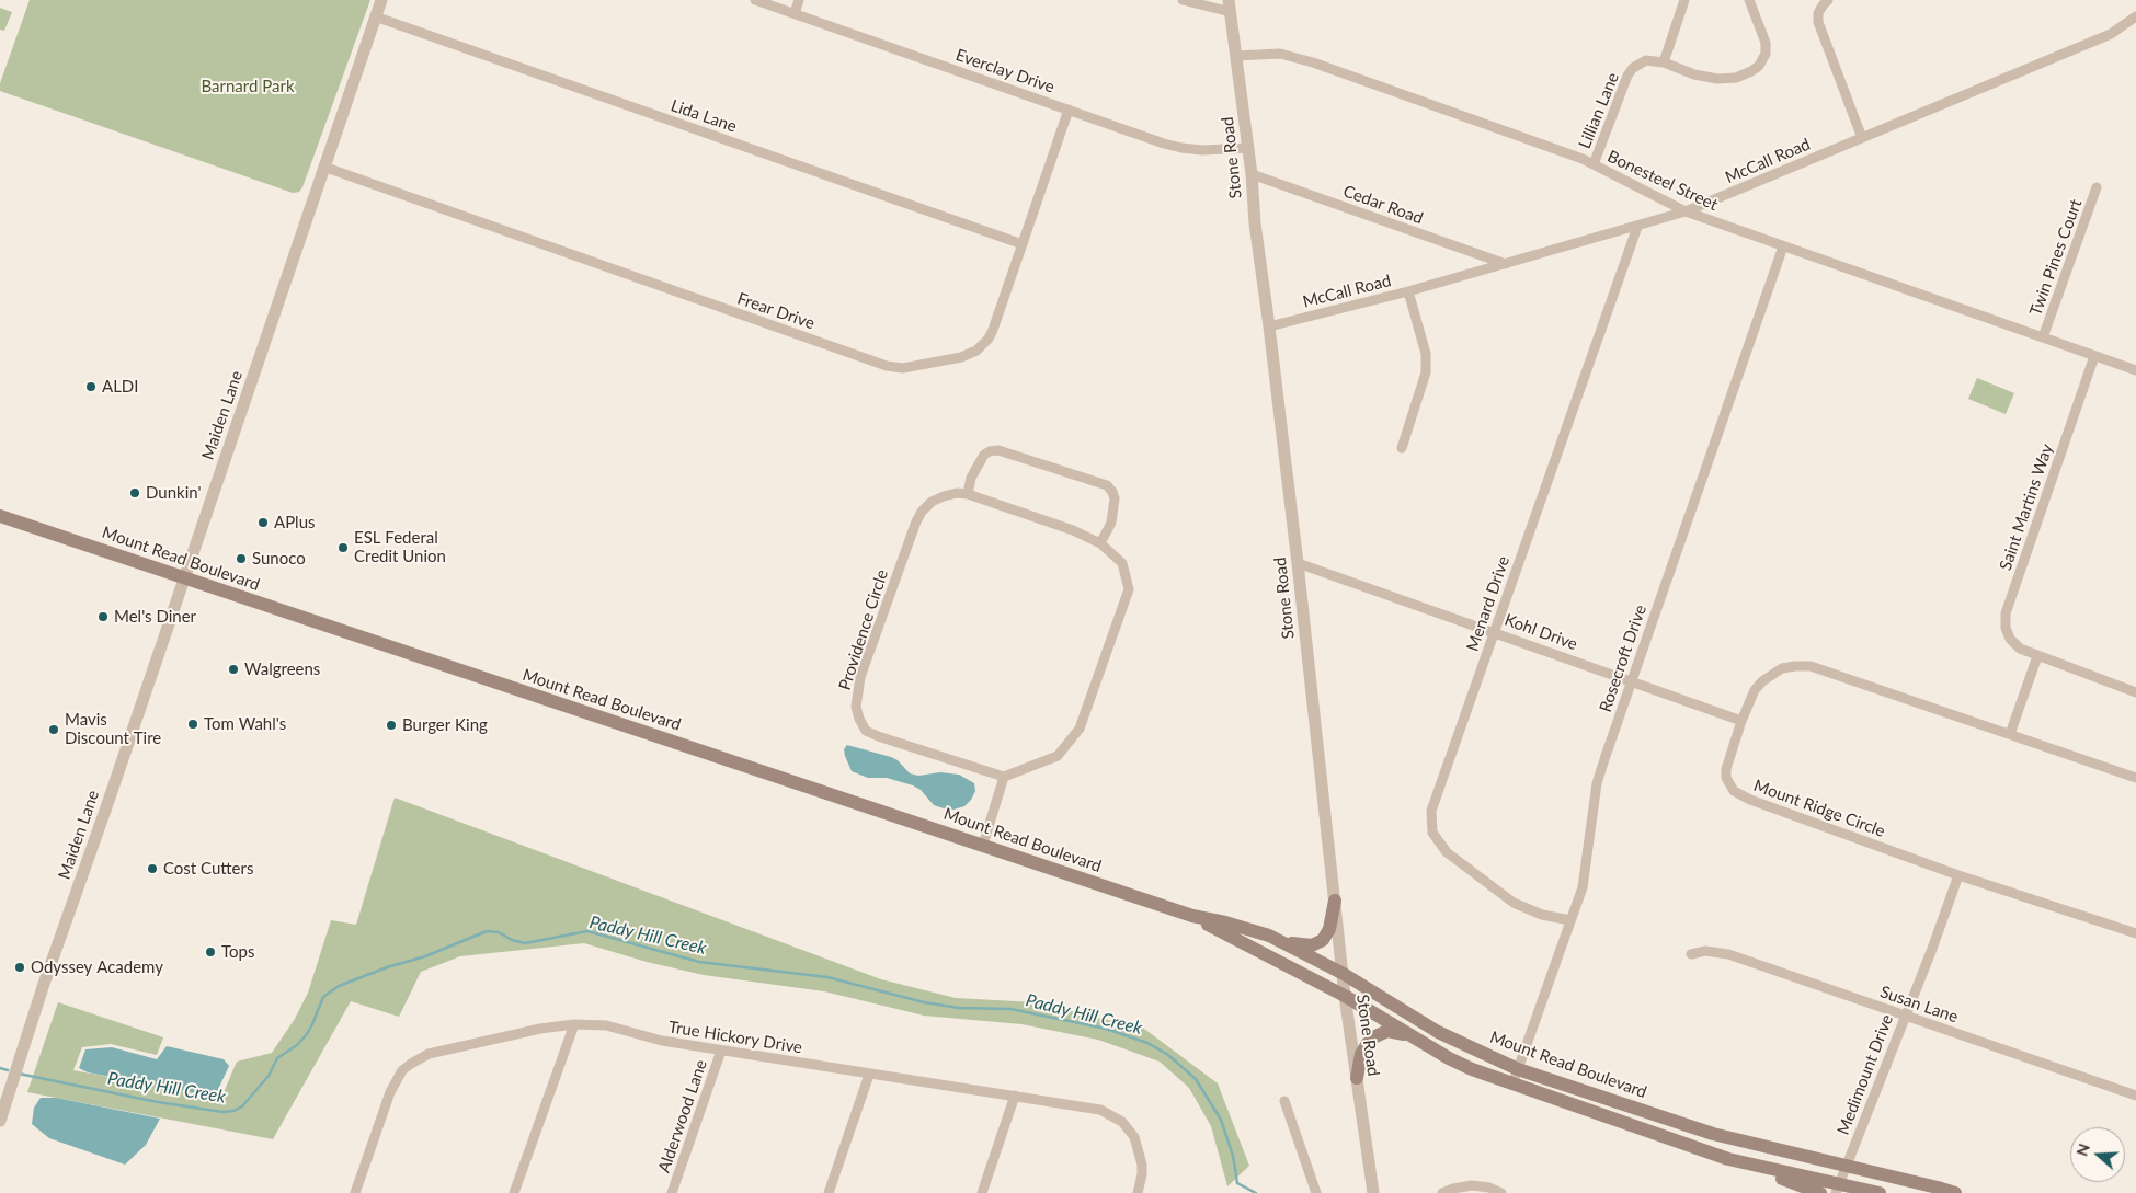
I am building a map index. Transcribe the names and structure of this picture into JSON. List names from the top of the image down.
{
  "streets": {
    "main road": ["Mount Read Boulevard"],
    "street": [
      "Everclay Drive",
      "Lillian Lane",
      "Lida Lane",
      "Stone Road",
      "McCall Road",
      "Bonesteel Street",
      "Cedar Road",
      "Twin Pines Court",
      "Frear Drive",
      "Maiden Lane",
      "Saint Martins Way",
      "Menard Drive",
      "Providence Circle",
      "Kohl Drive",
      "Rosecroft Drive",
      "Mount Ridge Circle",
      "Susan Lane",
      "True Hickory Drive",
      "Medimount Drive",
      "Alderwood Lane"
    ]
  },
  "crossings": [
    ["Everclay Drive", "Stone Road"],
    ["Everclay Drive", "Frear Drive"],
    ["Lillian Lane", "Bonesteel Street"],
    ["Lida Lane", "Frear Drive"],
    ["Lida Lane", "Maiden Lane"],
    ["Stone Road", "McCall Road"],
    ["Stone Road", "Bonesteel Street"],
    ["Stone Road", "Cedar Road"],
    ["Stone Road", "Mount Read Boulevard"],
    ["Stone Road", "Kohl Drive"],
    ["McCall Road", "Bonesteel Street"],
    ["McCall Road", "Cedar Road"],
    ["McCall Road", "Menard Drive"],
    ["Bonesteel Street", "Twin Pines Court"],
    ["Bonesteel Street", "Saint Martins Way"],
    ["Bonesteel Street", "Rosecroft Drive"],
    ["Frear Drive", "Maiden Lane"],
    ["Maiden Lane", "Mount Read Boulevard"],
    ["Mount Read Boulevard", "Rosecroft Drive"],
    ["Mount Read Boulevard", "Medimount Drive"],
    ["Menard Drive", "Kohl Drive"],
    ["Menard Drive", "Rosecroft Drive"],
    ["Kohl Drive", "Rosecroft Drive"],
    ["Kohl Drive", "Mount Ridge Circle"],
    ["Mount Ridge Circle", "Medimount Drive"],
    ["Susan Lane", "Medimount Drive"],
    ["True Hickory Drive", "Alderwood Lane"]
  ],
  "water": ["Paddy Hill Creek"],
  "parks": ["Barnard Park"],
  "places": [
    "ALDI",
    "Dunkin'",
    "APlus",
    "ESL Federal Credit Union",
    "Sunoco",
    "Mel's Diner",
    "Walgreens",
    "Tom Wahl's",
    "Burger King",
    "Mavis Discount Tire",
    "Cost Cutters",
    "Tops",
    "Odyssey Academy"
  ],
  "north": "left"
}
